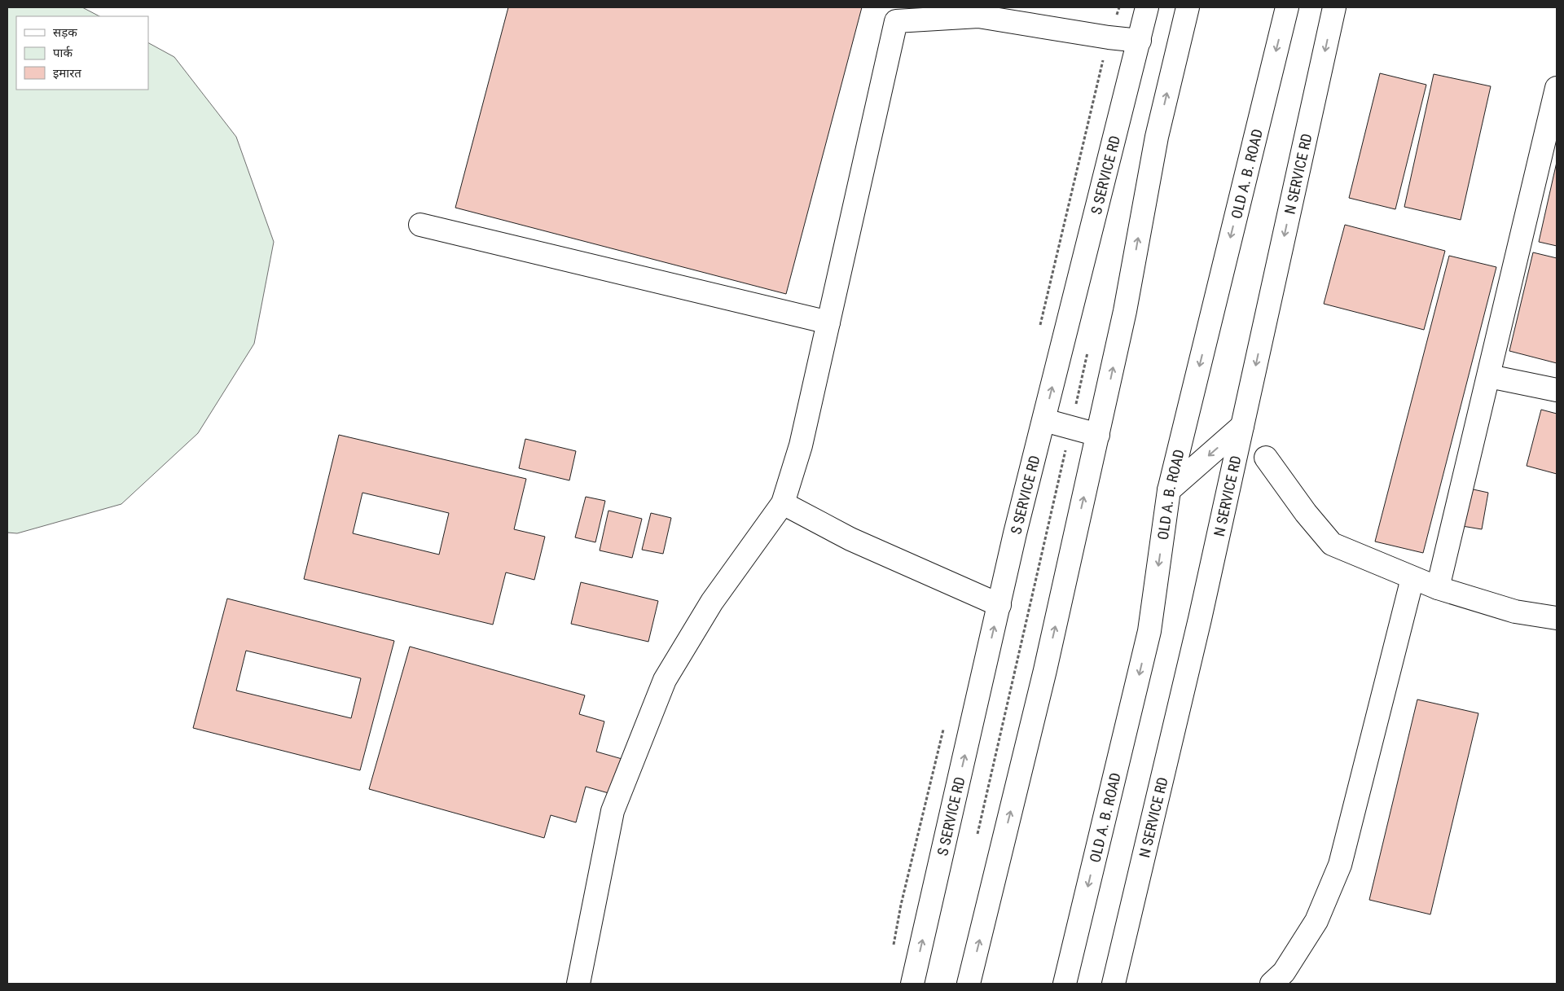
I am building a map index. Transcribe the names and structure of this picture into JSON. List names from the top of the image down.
{
  "streets": {
    "street": ["OLD A. B. ROAD", "S SERVICE RD", "N SERVICE RD"]
  },
  "legend": ["सड़क", "पार्क", "इमारत"]
}
